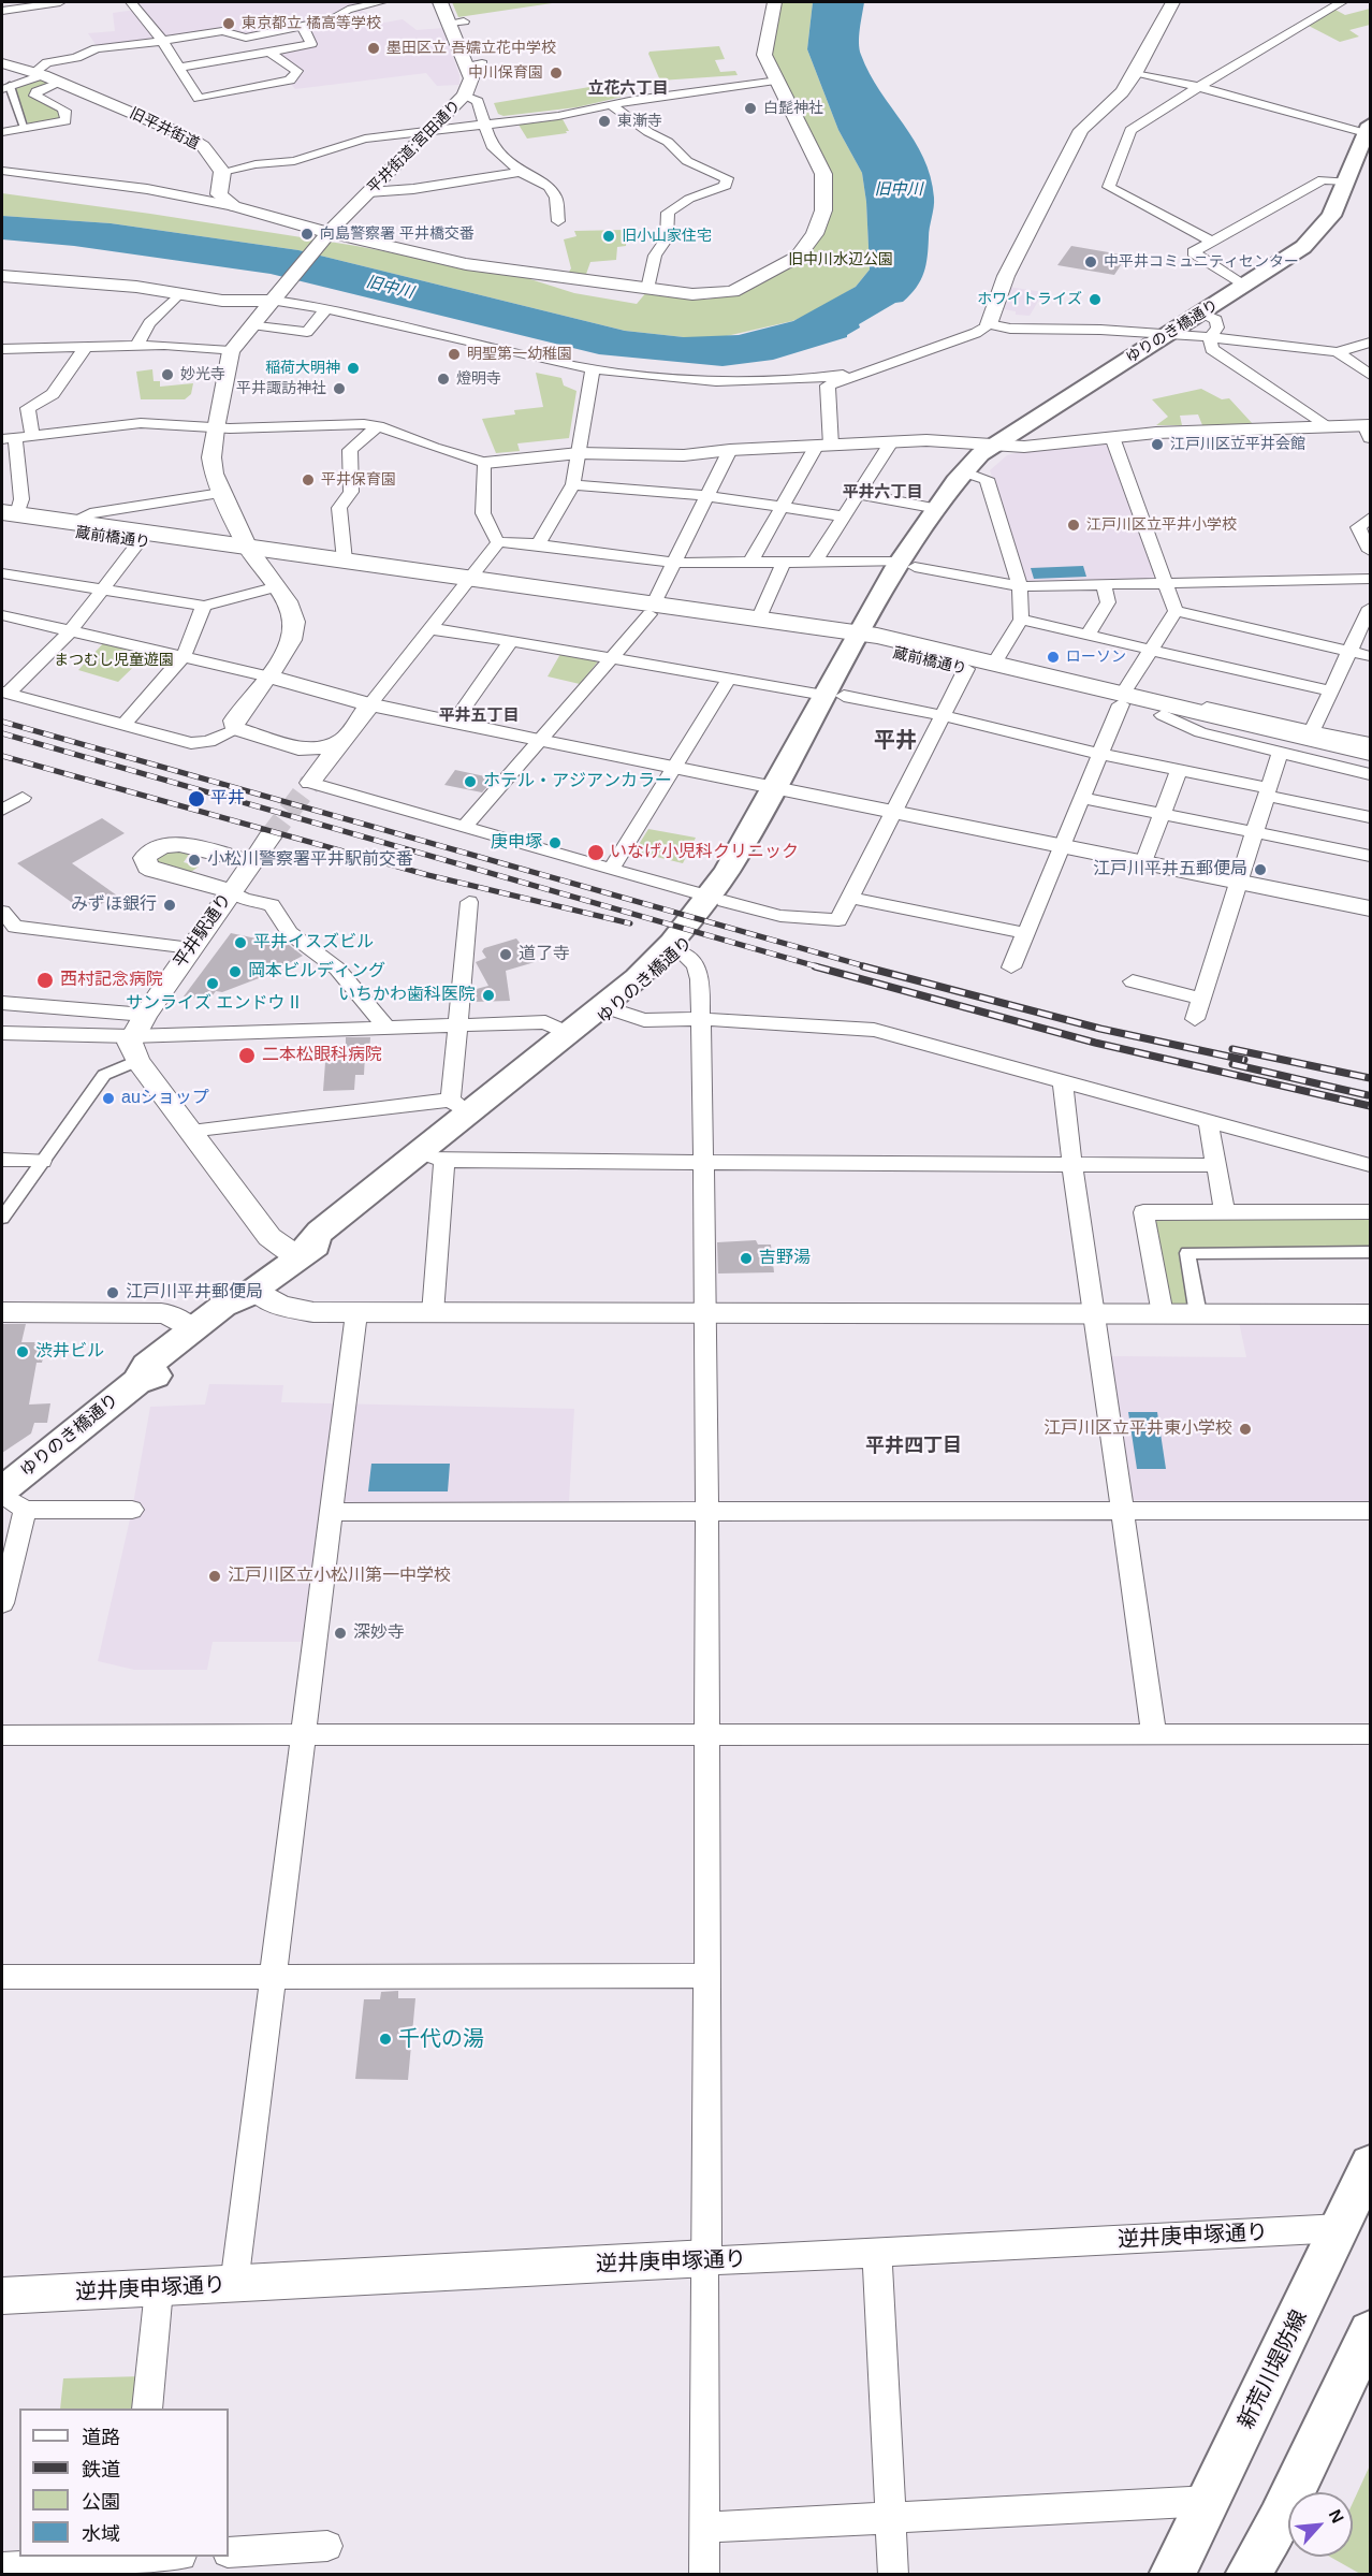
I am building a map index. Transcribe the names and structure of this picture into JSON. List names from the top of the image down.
{
  "streets": {
    "main road": ["ゆりのき橋通り", "蔵前橋通り", "新荒川堤防線"],
    "street": [
      "旧平井街道",
      "平井街道;宮田通り",
      "平井駅通り",
      "逆井庚申塚通り"
    ]
  },
  "crossings": [
    ["ゆりのき橋通り", "蔵前橋通り"],
    ["逆井庚申塚通り", "新荒川堤防線"]
  ],
  "districts": [
    "立花六丁目",
    "平井六丁目",
    "平井五丁目",
    "平井",
    "平井四丁目"
  ],
  "water": ["旧中川"],
  "parks": ["旧中川水辺公園", "まつむし児童遊園"],
  "places": [
    "東京都立 橘高等学校",
    "墨田区立 吾嬬立花中学校",
    "中川保育園",
    "白髭神社",
    "東漸寺",
    "向島警察署 平井橋交番",
    "旧小山家住宅",
    "中平井コミュニティセンター",
    "ホワイトライズ",
    "明聖第一幼稚園",
    "稲荷大明神",
    "妙光寺",
    "燈明寺",
    "平井諏訪神社",
    "江戸川区立平井会館",
    "平井保育園",
    "江戸川区立平井小学校",
    "ローソン",
    "ホテル・アジアンカラー",
    "平井",
    "庚申塚",
    "いなげ小児科クリニック",
    "小松川警察署平井駅前交番",
    "江戸川平井五郵便局",
    "みずほ銀行",
    "平井イスズビル",
    "道了寺",
    "岡本ビルディング",
    "西村記念病院",
    "サンライズ エンドウ II",
    "いちかわ歯科医院",
    "二本松眼科病院",
    "auショップ",
    "吉野湯",
    "江戸川平井郵便局",
    "渋井ビル",
    "江戸川区立平井東小学校",
    "江戸川区立小松川第一中学校",
    "深妙寺",
    "千代の湯"
  ],
  "legend": [
    "道路",
    "鉄道",
    "公園",
    "水域"
  ],
  "north": "top right"
}
